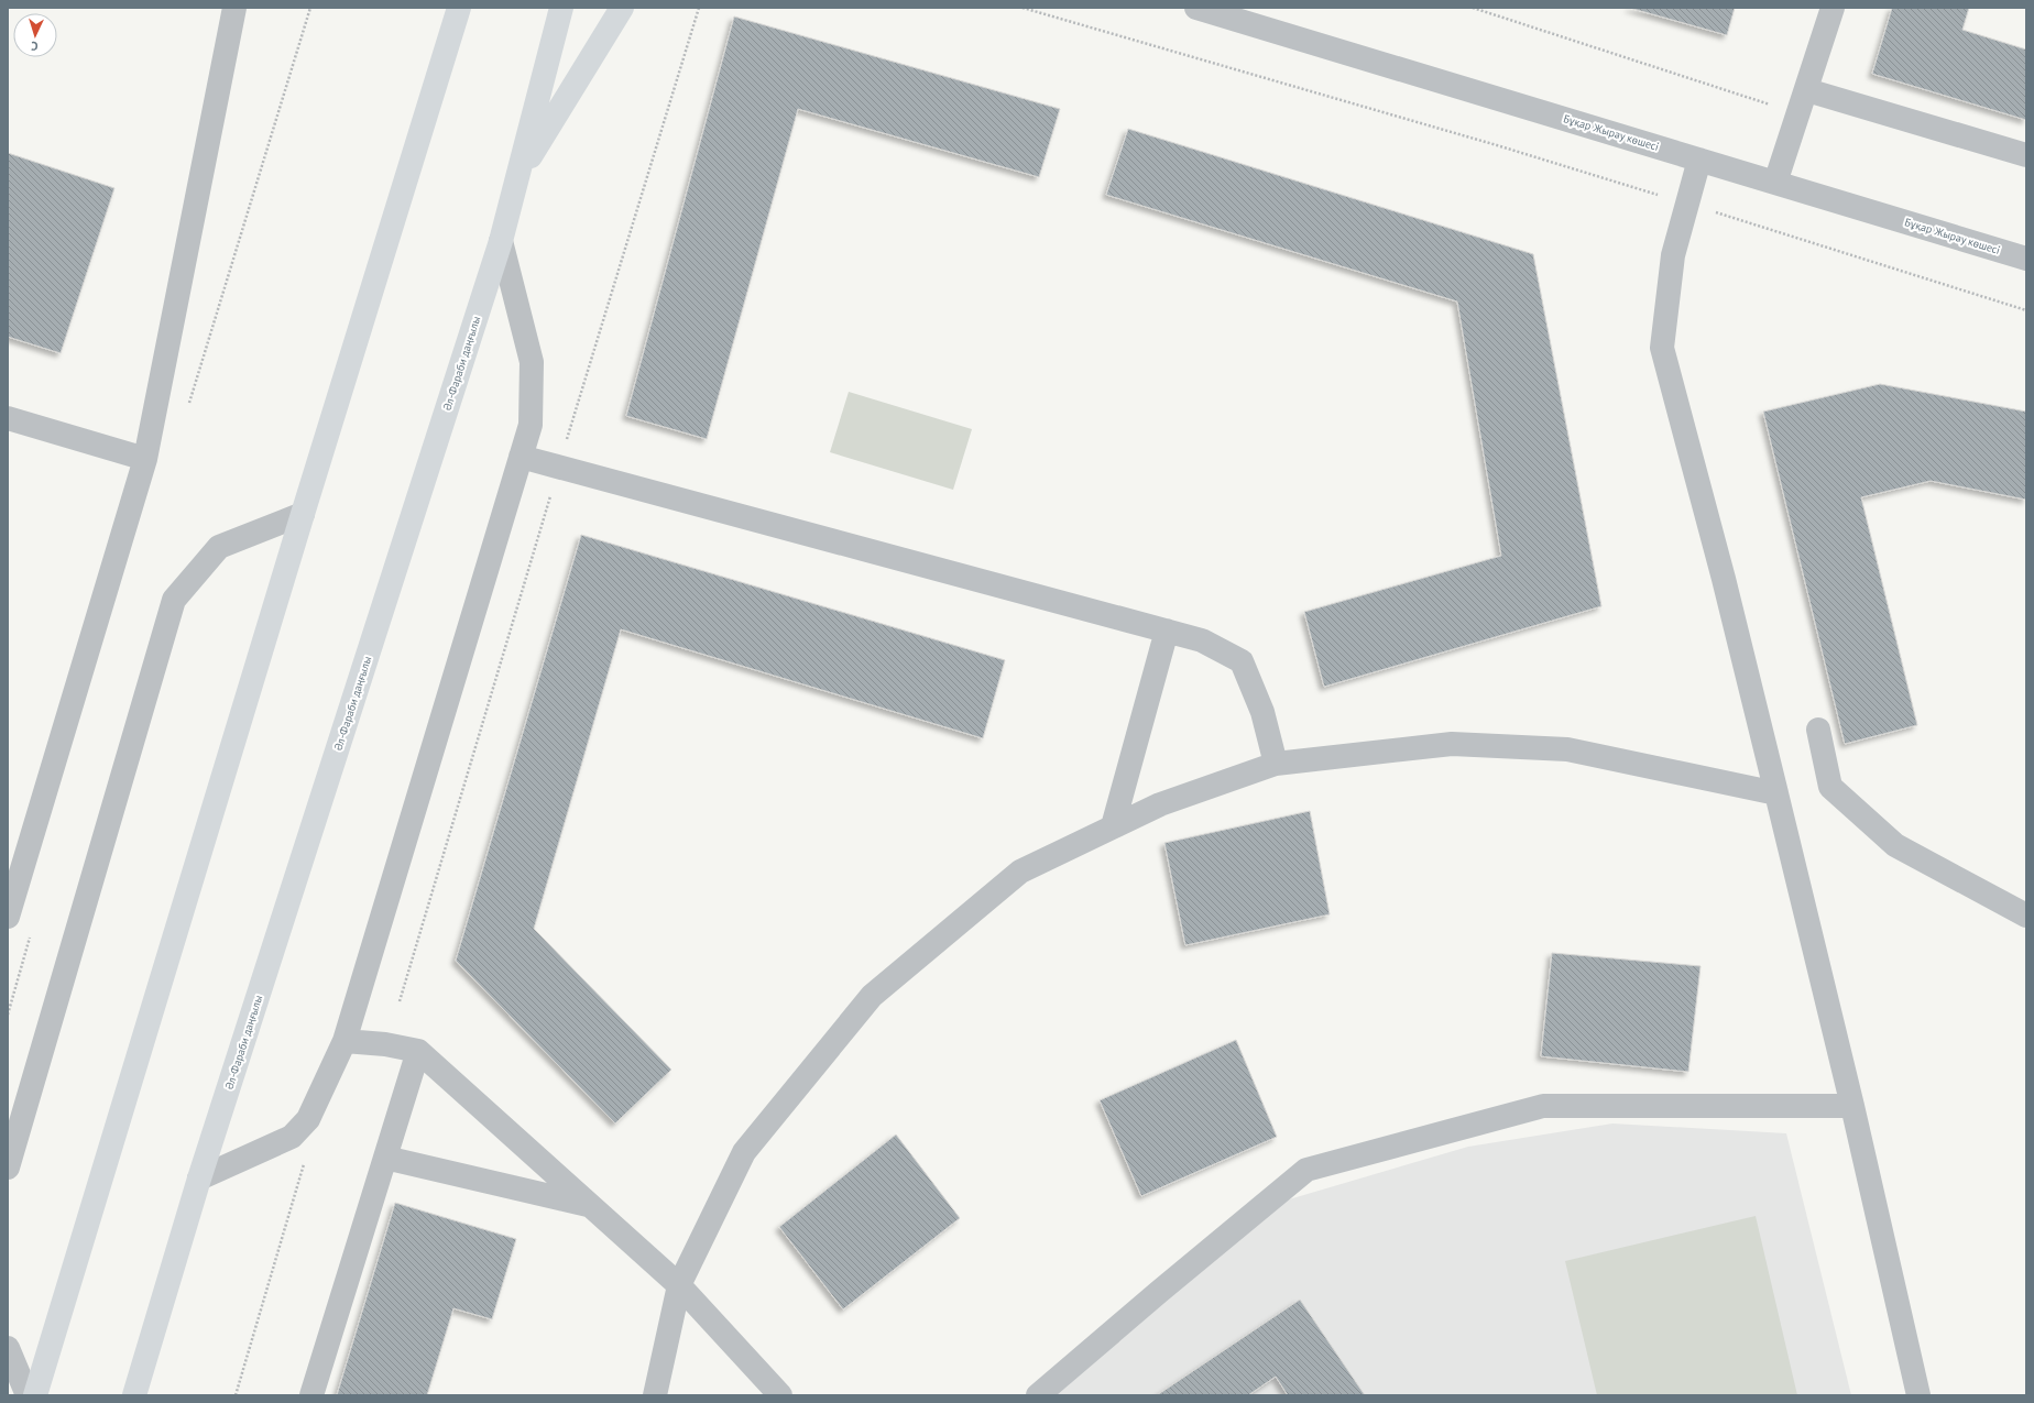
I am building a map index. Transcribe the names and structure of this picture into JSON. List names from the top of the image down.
{
  "streets": {
    "main road": ["Әл-Фараби даңғылы"],
    "street": ["Бұқар Жырау көшесі"]
  },
  "north": "bottom"
}
